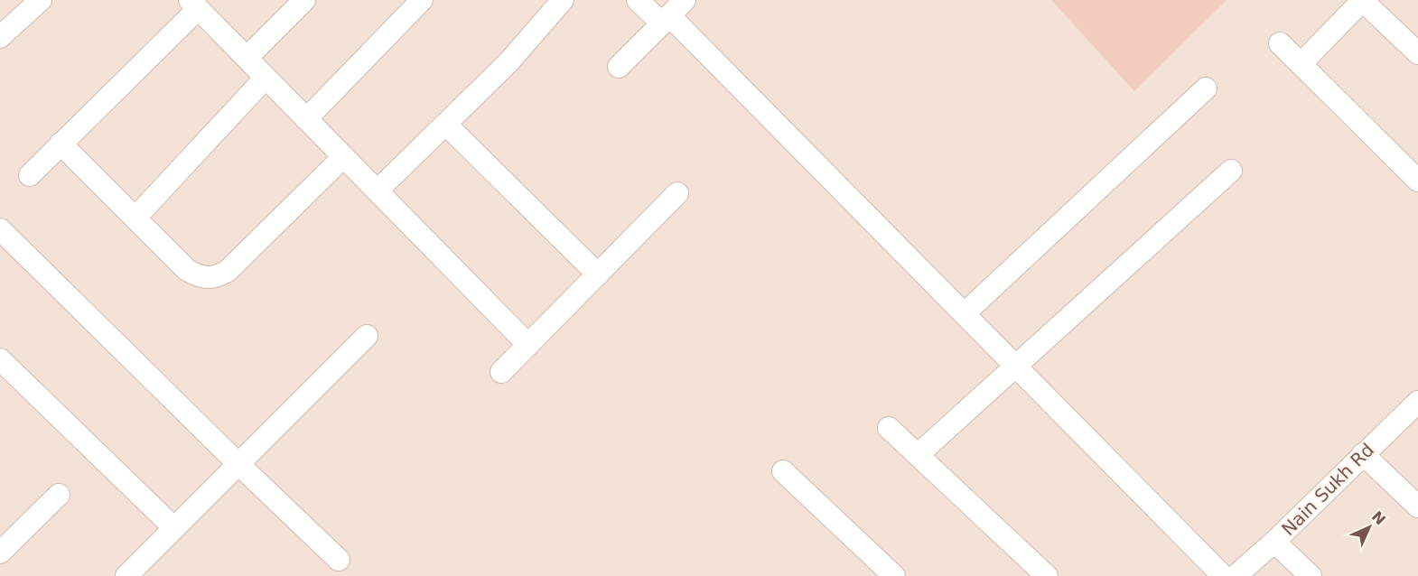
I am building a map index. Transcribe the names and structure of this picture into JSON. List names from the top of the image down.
{
  "streets": {
    "street": ["Nain Sukh Rd"]
  },
  "north": "top right"
}
